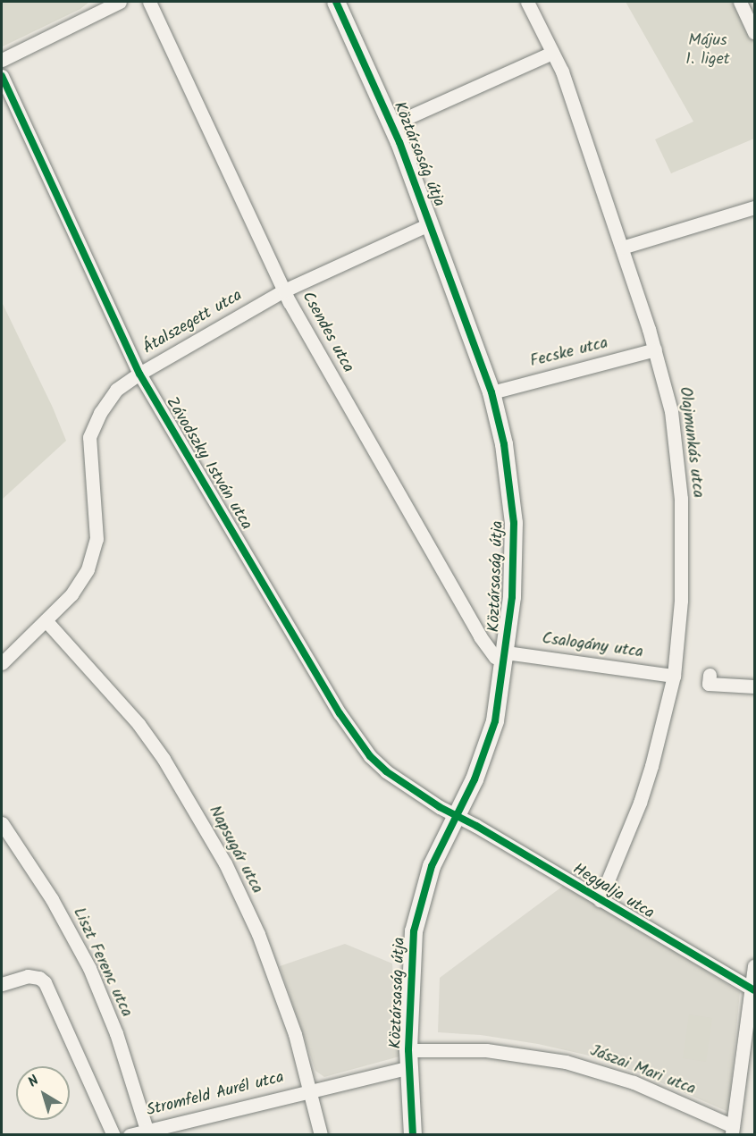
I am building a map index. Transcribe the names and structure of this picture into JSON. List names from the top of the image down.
{
  "streets": {
    "street": [
      "Köztársaság útja",
      "Átalszegett utca",
      "Csendes utca",
      "Fecske utca",
      "Olajmunkás utca",
      "Závodszky István utca",
      "Csalogány utca",
      "Napsugár utca",
      "Hegyalja utca",
      "Liszt Ferenc utca",
      "Jászai Mari utca",
      "Stromfeld Aurél utca"
    ]
  },
  "crossings": [
    ["Köztársaság útja", "Átalszegett utca"],
    ["Köztársaság útja", "Csendes utca"],
    ["Köztársaság útja", "Fecske utca"],
    ["Köztársaság útja", "Závodszky István utca"],
    ["Köztársaság útja", "Csalogány utca"],
    ["Köztársaság útja", "Hegyalja utca"],
    ["Köztársaság útja", "Jászai Mari utca"],
    ["Átalszegett utca", "Csendes utca"],
    ["Átalszegett utca", "Závodszky István utca"],
    ["Átalszegett utca", "Napsugár utca"],
    ["Csendes utca", "Csalogány utca"],
    ["Fecske utca", "Olajmunkás utca"],
    ["Olajmunkás utca", "Csalogány utca"],
    ["Olajmunkás utca", "Hegyalja utca"],
    ["Závodszky István utca", "Hegyalja utca"],
    ["Napsugár utca", "Jászai Mari utca"],
    ["Napsugár utca", "Stromfeld Aurél utca"],
    ["Liszt Ferenc utca", "Stromfeld Aurél utca"],
    ["Jászai Mari utca", "Stromfeld Aurél utca"]
  ],
  "parks": ["Május 1. liget"],
  "north": "top left"
}
